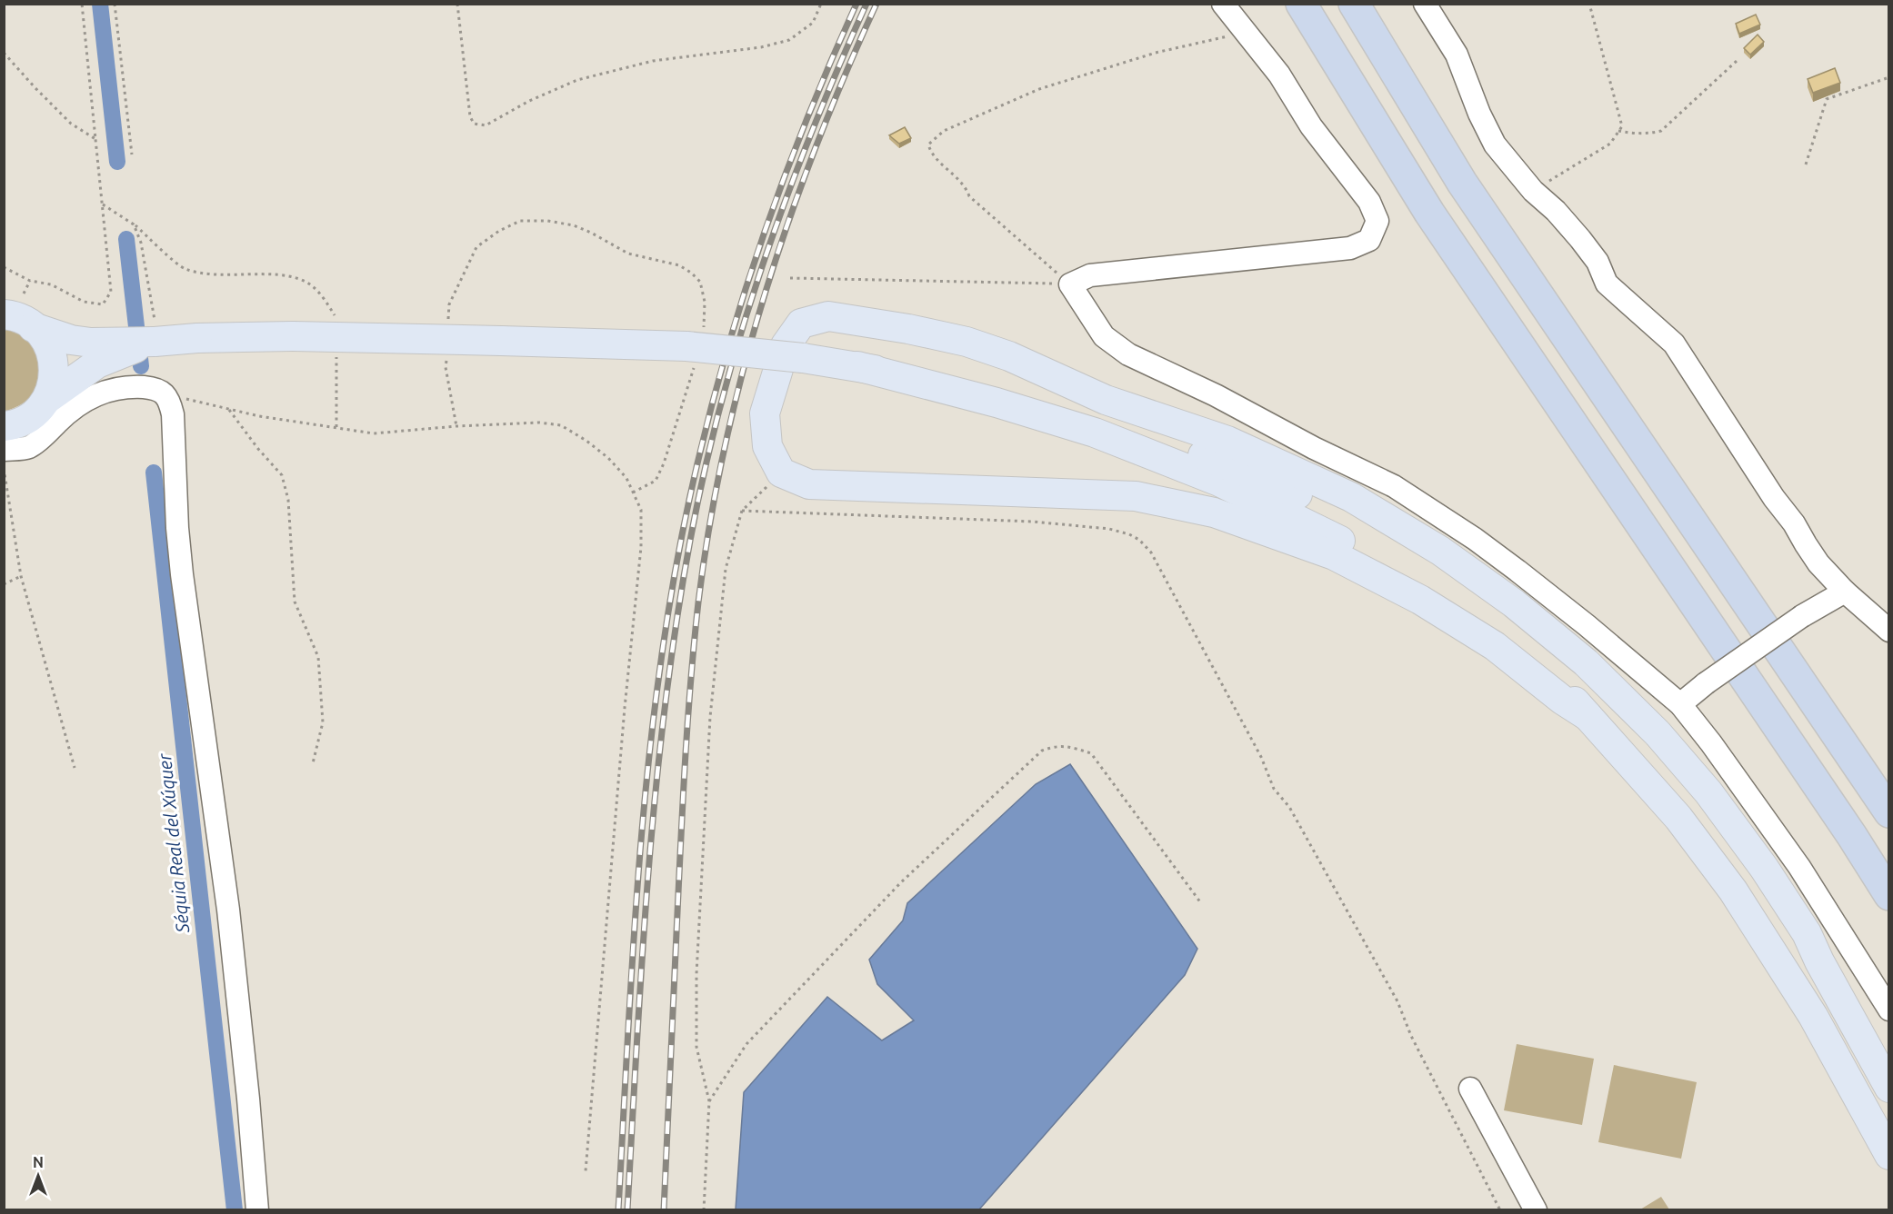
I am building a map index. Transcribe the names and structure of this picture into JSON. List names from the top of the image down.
{
  "water": ["Séquia Real del Xúquer"],
  "north": "top"
}
